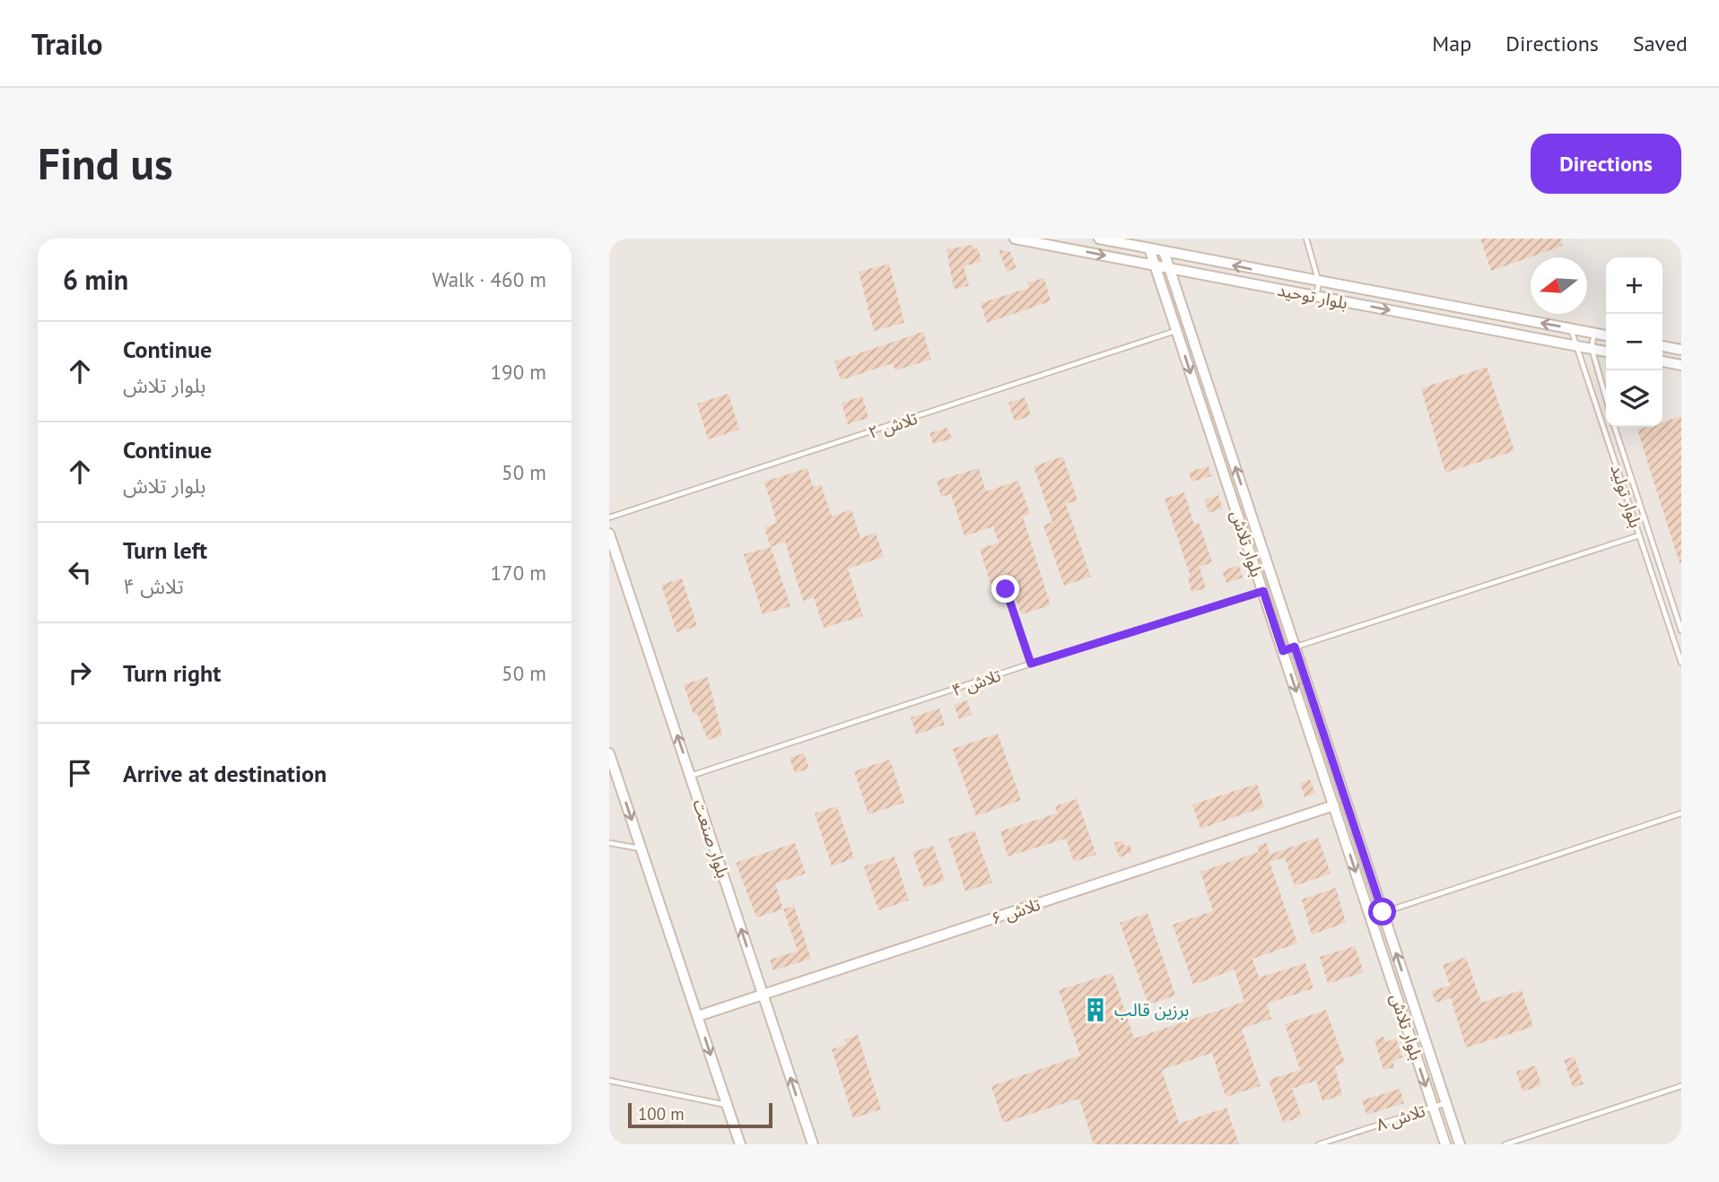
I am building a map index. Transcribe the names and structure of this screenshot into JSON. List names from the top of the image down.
{
  "streets": {
    "street": [
      "بلوار توحید",
      "بلوار تلاش",
      "بلوار صنعت",
      "تلاش ۶"
    ],
    "lane": [
      "تلاش ۲",
      "بلوار تولید",
      "تلاش ۴",
      "تلاش ۸"
    ]
  },
  "crossings": [
    ["بلوار توحید", "بلوار تولید"],
    ["بلوار توحید", "بلوار تلاش"],
    ["تلاش ۲", "بلوار تلاش"],
    ["بلوار تلاش", "تلاش ۴"],
    ["بلوار تلاش", "تلاش ۶"],
    ["بلوار تلاش", "تلاش ۸"],
    ["تلاش ۴", "بلوار صنعت"],
    ["بلوار صنعت", "تلاش ۶"]
  ],
  "places": {
    "building": ["برزین قالب"]
  },
  "scale_bar": "100 m",
  "north": "left",
  "page": {
    "header": "Trailo",
    "nav": ["Map", "Directions", "Saved"],
    "buttons": "Directions",
    "title": "Find us",
    "heading": ["6 min", "Walk · 460 m"],
    "map_buttons": ["+", "−"],
    "list": [
      ["Continue", "بلوار تلاش", "190 m"],
      ["Continue", "بلوار تلاش", "50 m"],
      ["Turn left", "تلاش ۴", "170 m"],
      ["Turn right", "50 m"],
      "Arrive at destination"
    ],
    "scale": "100 m"
  }
}
